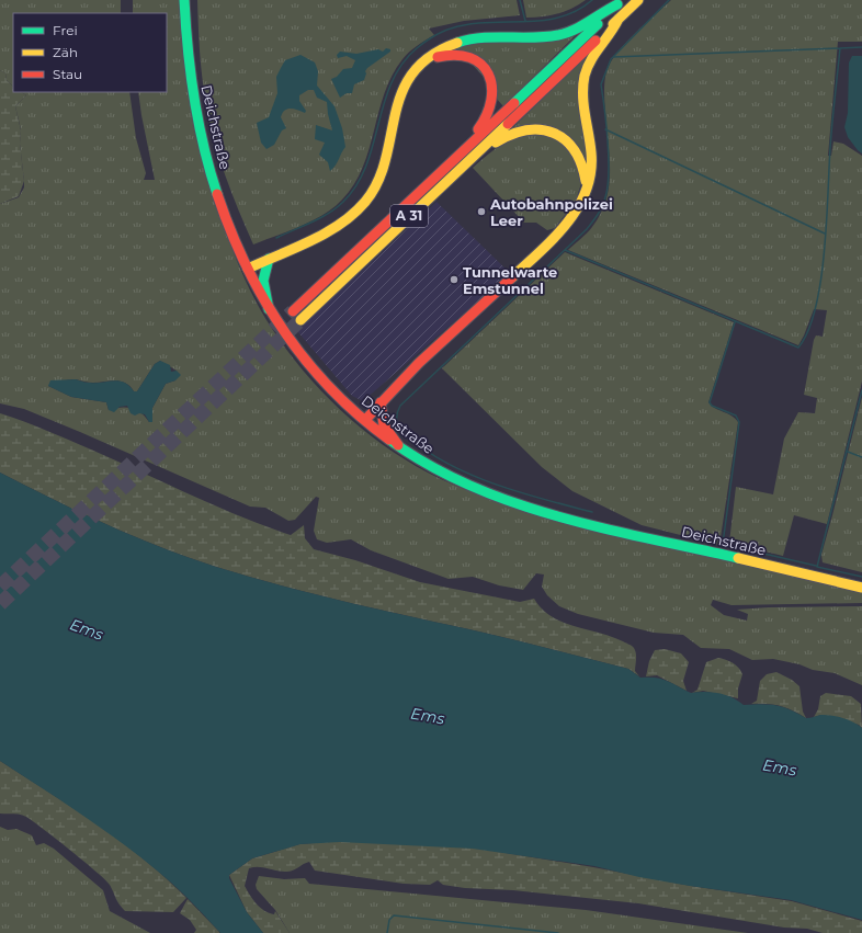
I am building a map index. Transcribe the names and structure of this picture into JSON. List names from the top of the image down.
{
  "streets": {
    "main road": ["Deichstraße", "A 31"]
  },
  "water": ["Ems"],
  "places": ["Autobahnpolizei Leer", "Tunnelwarte Emstunnel"],
  "legend": ["Frei", "Zäh", "Stau"]
}
